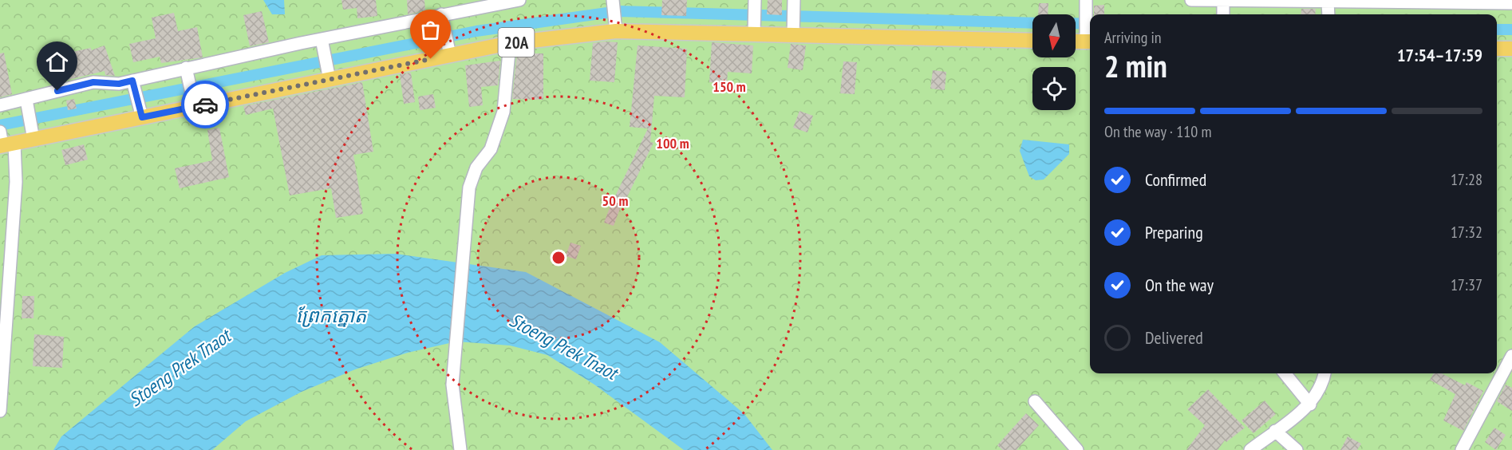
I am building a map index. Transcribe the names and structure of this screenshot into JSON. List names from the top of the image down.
{
  "streets": {
    "main road": ["20A"]
  },
  "water": ["ព្រែកត្នោត", "Stoeng Prek Tnaot"],
  "north": "bottom",
  "page": {
    "heading": ["2 min", "Arriving in", "17:54–17:59"],
    "bar": "On the way · 110 m",
    "list": [
      ["Confirmed", "17:28"],
      ["Preparing", "17:32"],
      ["On the way", "17:37"],
      "Delivered"
    ]
  },
  "rings": ["150 m", "100 m", "50 m"]
}
